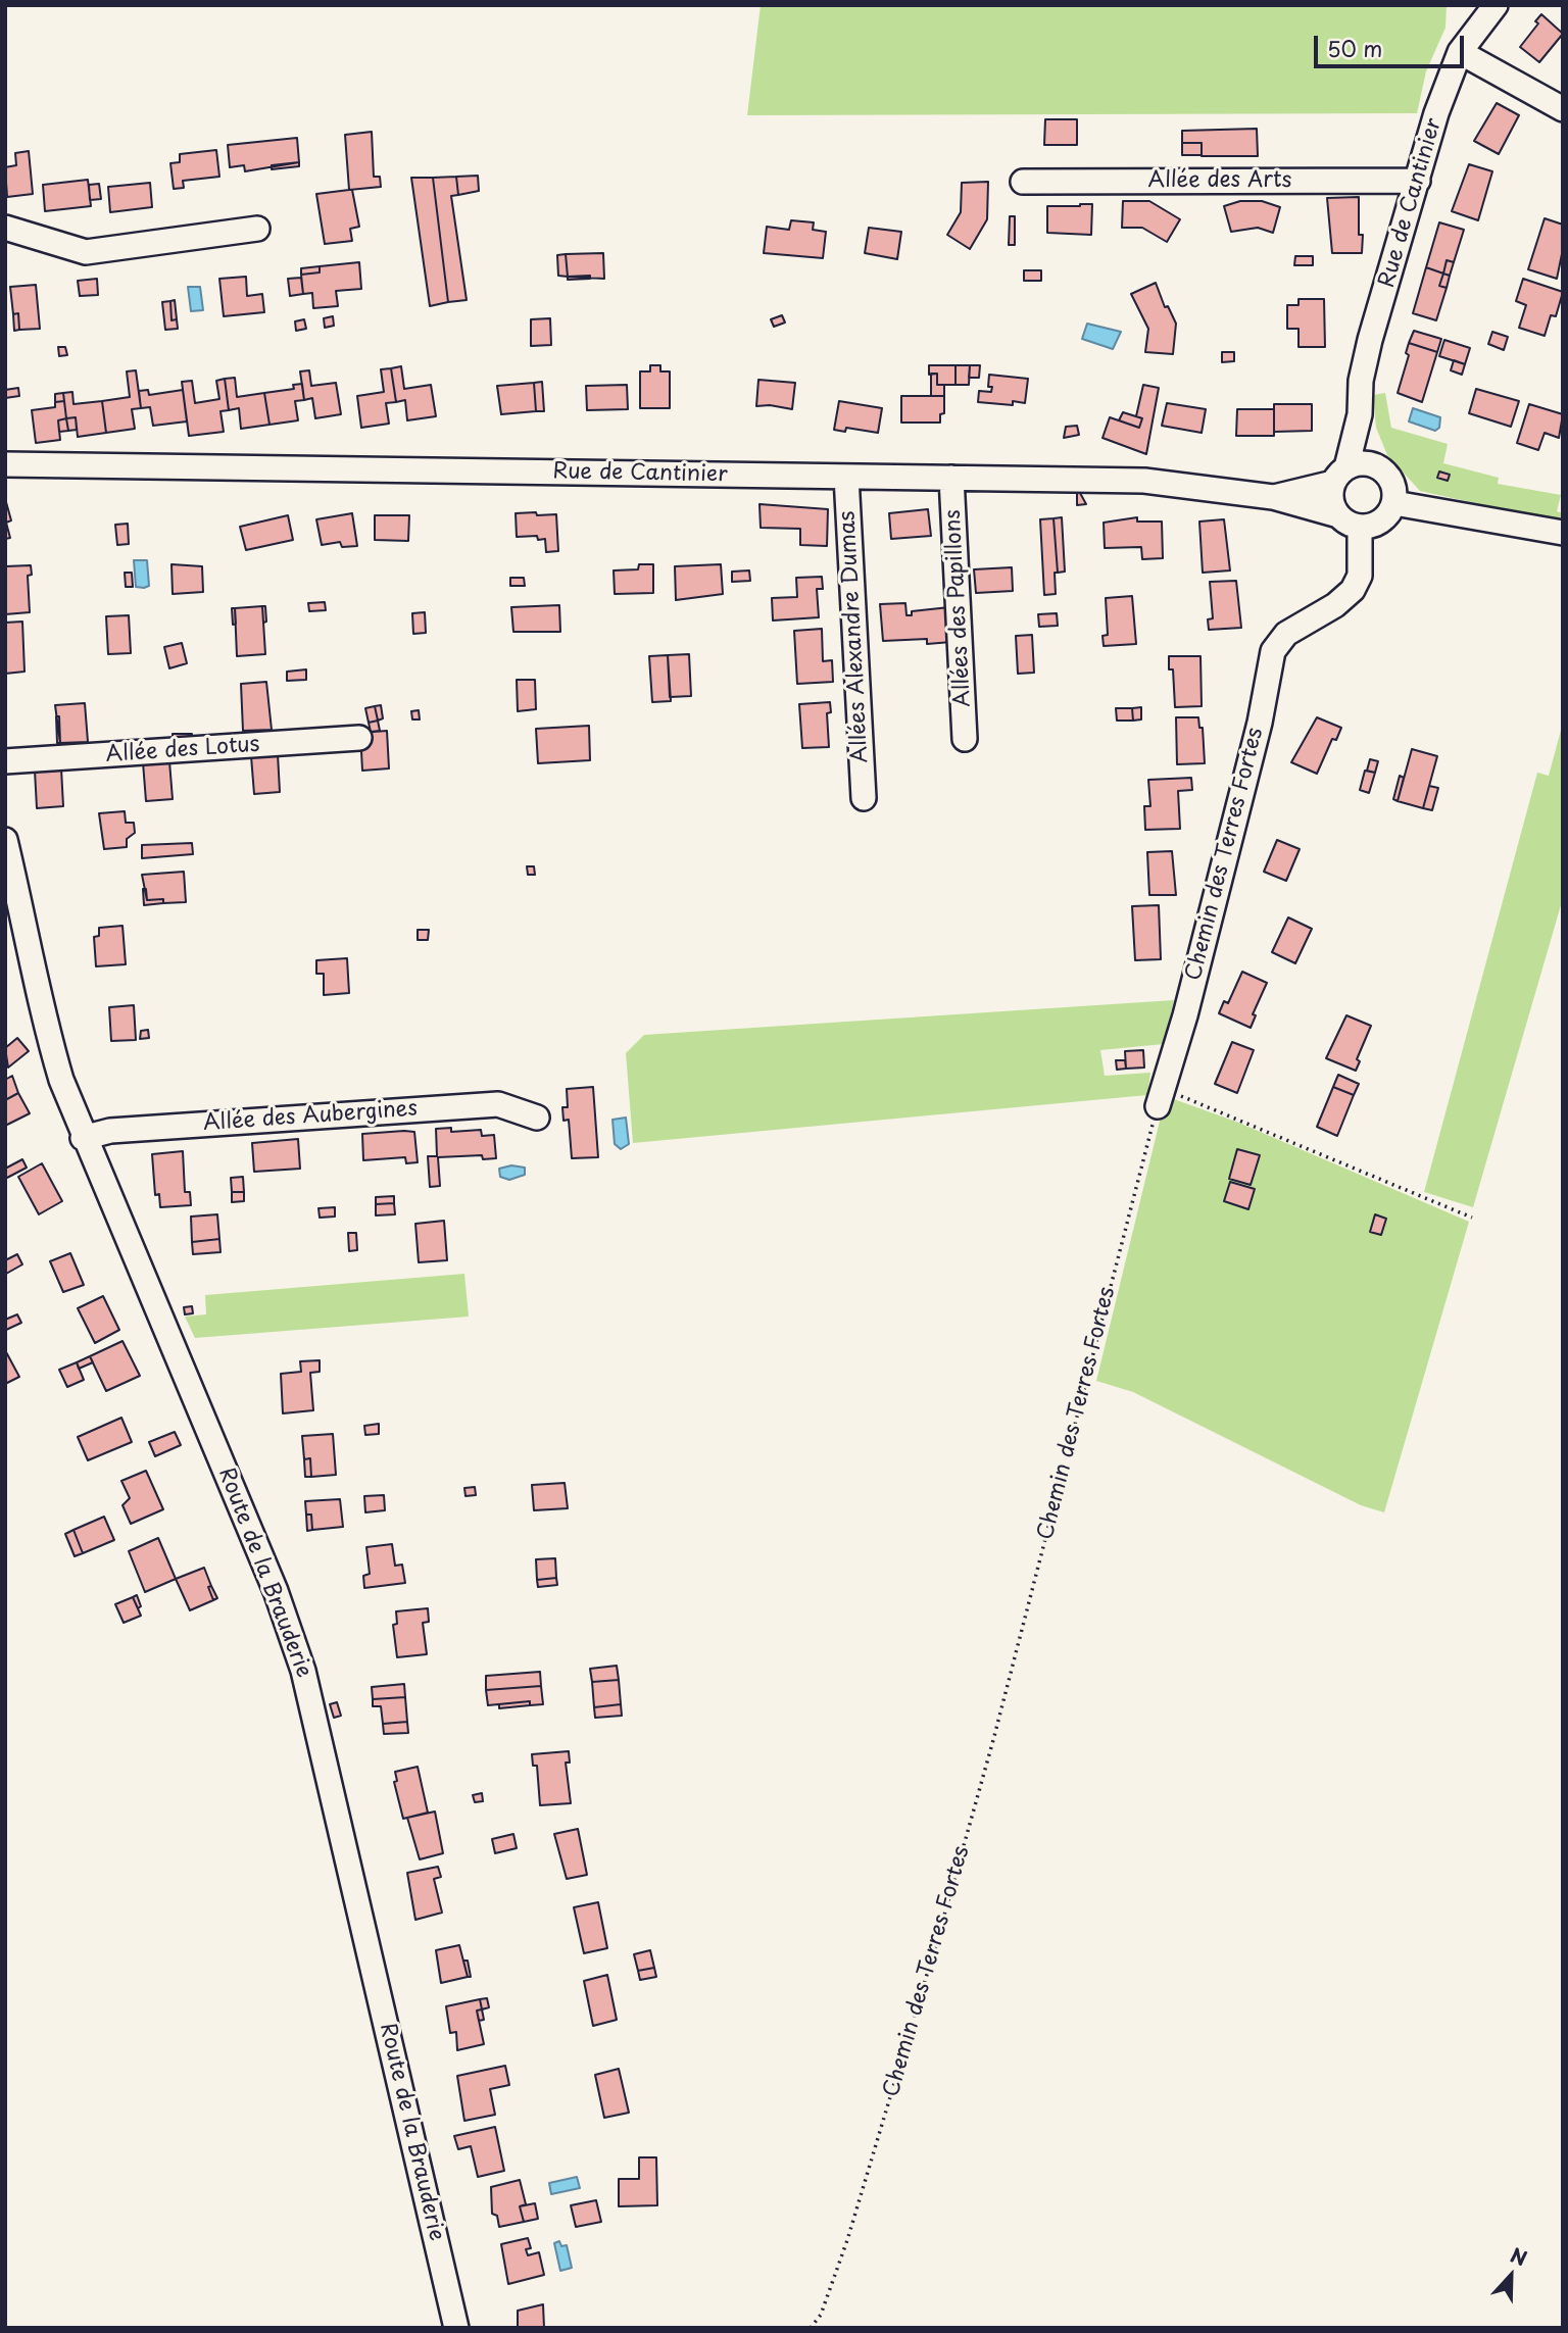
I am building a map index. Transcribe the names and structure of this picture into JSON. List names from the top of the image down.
{
  "streets": {
    "street": [
      "Allée des Arts",
      "Rue de Cantinier",
      "Allées des Papillons",
      "Allées Alexandre Dumas",
      "Allée des Lotus",
      "Chemin des Terres Fortes",
      "Allée des Aubergines",
      "Route de la Brauderie"
    ]
  },
  "crossings": [
    ["Allée des Arts", "Rue de Cantinier"],
    ["Rue de Cantinier", "Allées des Papillons"],
    ["Rue de Cantinier", "Allées Alexandre Dumas"],
    ["Rue de Cantinier", "Chemin des Terres Fortes"],
    ["Allée des Aubergines", "Route de la Brauderie"]
  ],
  "scale_bar": "50 m",
  "north": "top"
}
